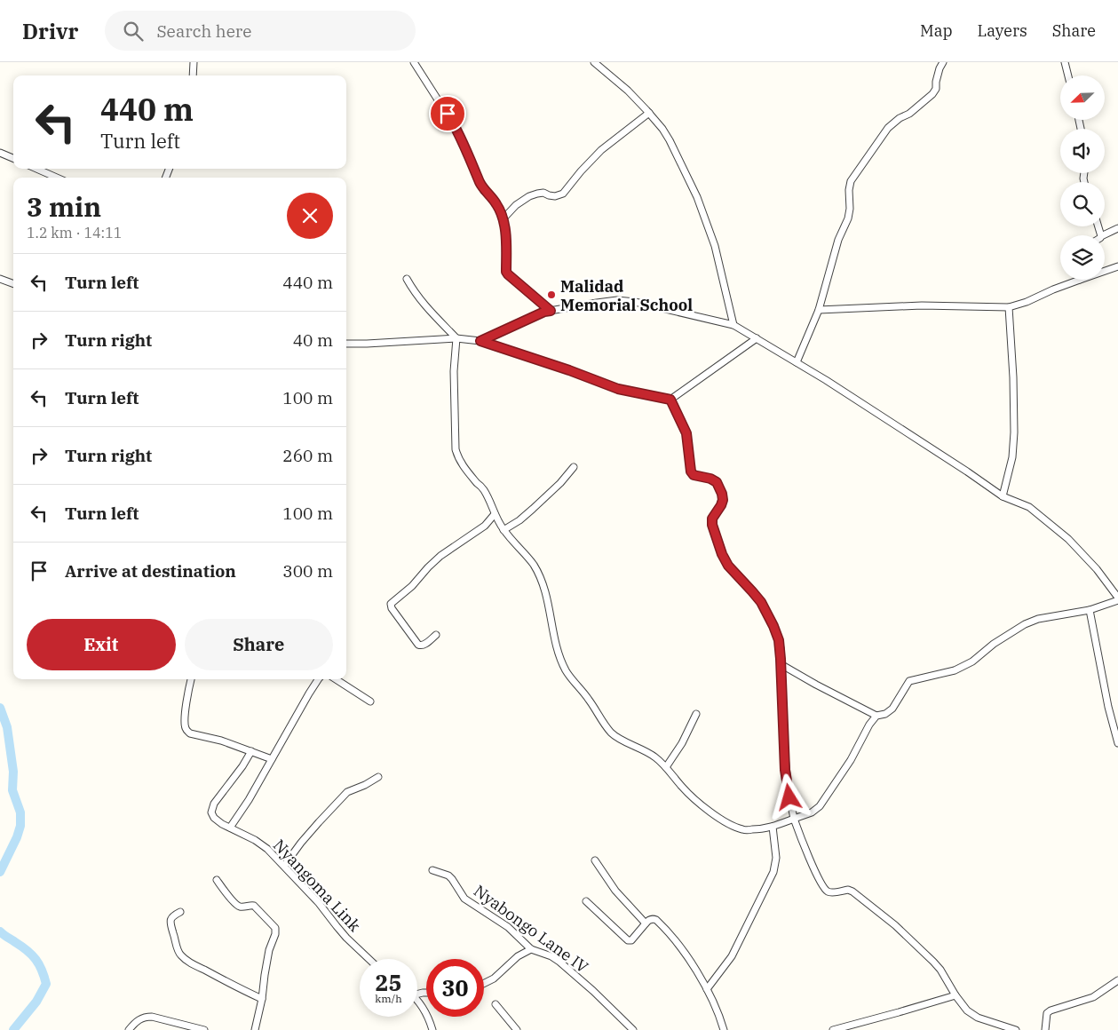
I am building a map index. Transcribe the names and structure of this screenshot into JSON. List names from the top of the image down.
{
  "streets": {
    "street": ["Nyangoma Link", "Nyabongo Lane IV"]
  },
  "places": ["Malidad Memorial School"],
  "north": "bottom left",
  "page": {
    "header": "Drivr",
    "search": "Search here",
    "nav": ["Map", "Layers", "Share"],
    "turn": ["440 m", "Turn left"],
    "heading": ["3 min", "1.2 km · 14:11"],
    "list": [
      {
        "name": "Turn left",
        "value": "440 m"
      },
      {
        "name": "Turn right",
        "value": "40 m"
      },
      {
        "name": "Turn left",
        "value": "100 m"
      },
      {
        "name": "Turn right",
        "value": "260 m"
      },
      {
        "name": "Turn left",
        "value": "100 m"
      },
      {
        "name": "Arrive at destination",
        "value": "300 m"
      }
    ],
    "buttons": ["Exit", "Share"],
    "speed": "25 km/h",
    "limit": "30"
  }
}
